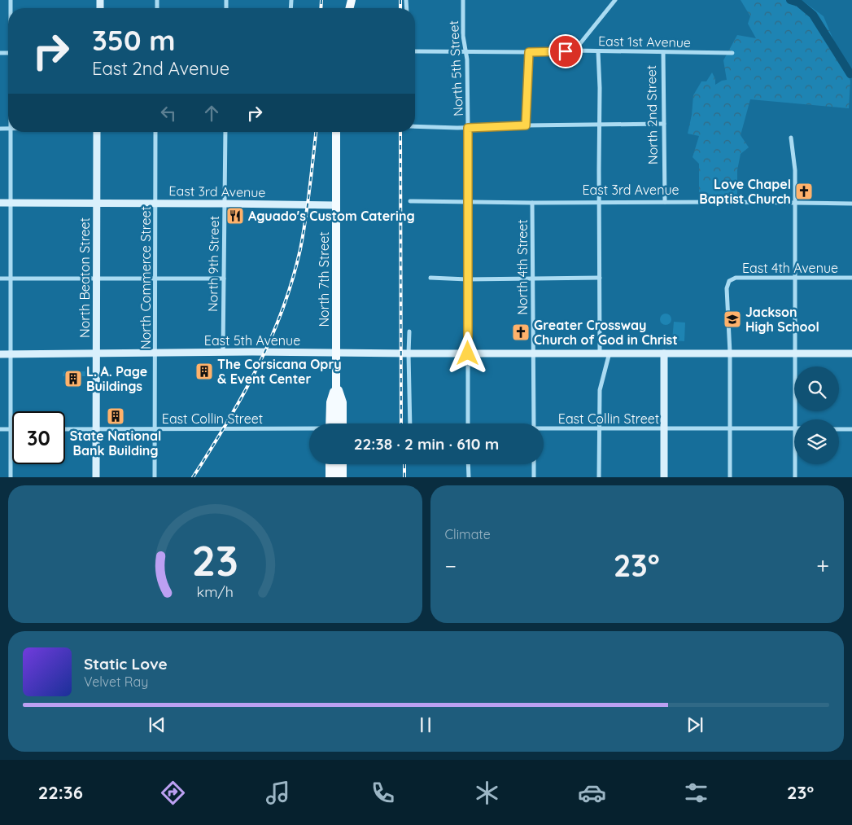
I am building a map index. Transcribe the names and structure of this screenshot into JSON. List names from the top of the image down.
{
  "streets": {
    "main road": ["North 7th Street"],
    "street": [
      "East 1st Avenue",
      "North 5th Street",
      "North 2nd Street",
      "East 3rd Avenue",
      "North 9th Street",
      "North 4th Street",
      "East 4th Avenue",
      "North Beaton Street",
      "North Commerce Street",
      "East 5th Avenue",
      "East Collin Street"
    ]
  },
  "crossings": [
    ["East 1st Avenue", "North 5th Street"],
    ["East 1st Avenue", "North 2nd Street"],
    ["North 5th Street", "East 3rd Avenue"],
    ["North 5th Street", "East 5th Avenue"],
    ["North 2nd Street", "East 3rd Avenue"],
    ["East 3rd Avenue", "North 9th Street"],
    ["East 3rd Avenue", "North 4th Street"],
    ["East 3rd Avenue", "North Beaton Street"],
    ["East 3rd Avenue", "North Commerce Street"],
    ["East 3rd Avenue", "North 7th Street"],
    ["North 9th Street", "East 5th Avenue"],
    ["North 4th Street", "East 5th Avenue"],
    ["East 4th Avenue", "East 5th Avenue"],
    ["North Beaton Street", "East 5th Avenue"],
    ["North Beaton Street", "East Collin Street"],
    ["North Commerce Street", "East 5th Avenue"],
    ["North Commerce Street", "East Collin Street"],
    ["North 7th Street", "East 5th Avenue"]
  ],
  "places": {
    "church": ["Love Chapel Baptist Church", "Greater Crossway Church of God in Christ"],
    "restaurant": ["Aguado's Custom Catering"],
    "school or university": ["Jackson High School"],
    "building": ["The Corsicana Opry & Event Center", "L. A. Page Buildings", "State National Bank Building"]
  },
  "page": {
    "turn": ["350 m", "East 2nd Avenue"],
    "limit": "30",
    "trip": "22:38 · 2 min · 610 m",
    "tile": "Climate",
    "heat": ["−", "23°", "+"],
    "song": ["Static Love", "Velvet Ray"],
    "tabs": ["22:36", "23°"],
    "gauge": ["23", "km/h"]
  }
}
